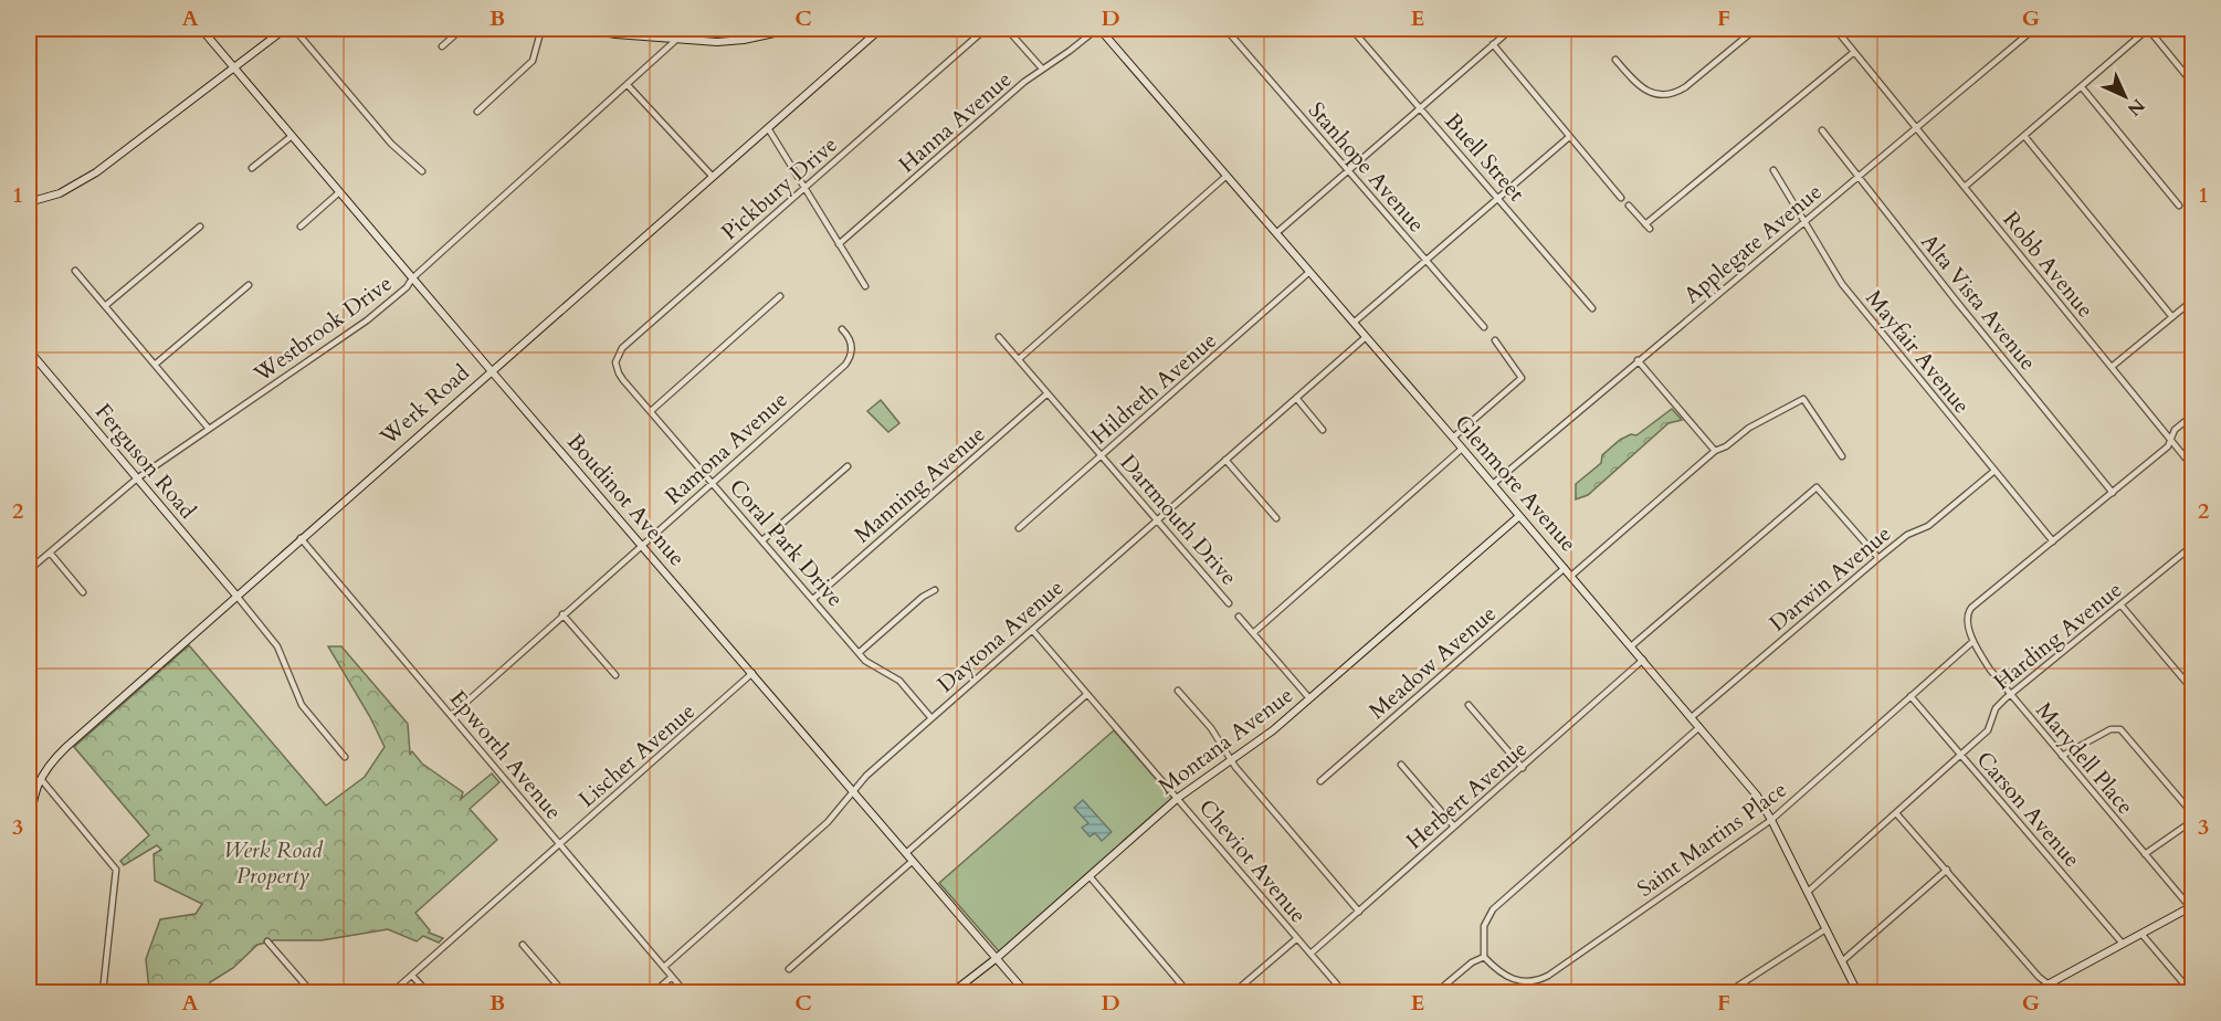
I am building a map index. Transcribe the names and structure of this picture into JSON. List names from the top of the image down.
{
  "streets": {
    "street": [
      "Hanna Avenue",
      "Buell Street",
      "Stanhope Avenue",
      "Pickbury Drive",
      "Applegate Avenue",
      "Robb Avenue",
      "Alta Vista Avenue",
      "Westbrook Drive",
      "Mayfair Avenue",
      "Hildreth Avenue",
      "Werk Road",
      "Ramona Avenue",
      "Ferguson Road",
      "Glenmore Avenue",
      "Manning Avenue",
      "Boudinot Avenue",
      "Dartmouth Drive",
      "Coral Park Drive",
      "Darwin Avenue",
      "Daytona Avenue",
      "Harding Avenue",
      "Meadow Avenue",
      "Montana Avenue",
      "Epworth Avenue",
      "Lischer Avenue",
      "Marydell Place",
      "Herbert Avenue",
      "Carson Avenue",
      "Saint Martins Place",
      "Cheviot Avenue"
    ]
  },
  "crossings": [
    ["Hanna Avenue", "Glenmore Avenue"],
    ["Pickbury Drive", "Coral Park Drive"],
    ["Applegate Avenue", "Robb Avenue"],
    ["Applegate Avenue", "Alta Vista Avenue"],
    ["Applegate Avenue", "Mayfair Avenue"],
    ["Applegate Avenue", "Glenmore Avenue"],
    ["Westbrook Drive", "Ferguson Road"],
    ["Westbrook Drive", "Boudinot Avenue"],
    ["Mayfair Avenue", "Darwin Avenue"],
    ["Mayfair Avenue", "Marydell Place"],
    ["Hildreth Avenue", "Glenmore Avenue"],
    ["Hildreth Avenue", "Dartmouth Drive"],
    ["Werk Road", "Ferguson Road"],
    ["Werk Road", "Boudinot Avenue"],
    ["Werk Road", "Epworth Avenue"],
    ["Ramona Avenue", "Boudinot Avenue"],
    ["Ramona Avenue", "Coral Park Drive"],
    ["Ramona Avenue", "Epworth Avenue"],
    ["Glenmore Avenue", "Darwin Avenue"],
    ["Glenmore Avenue", "Daytona Avenue"],
    ["Glenmore Avenue", "Harding Avenue"],
    ["Glenmore Avenue", "Meadow Avenue"],
    ["Glenmore Avenue", "Montana Avenue"],
    ["Glenmore Avenue", "Herbert Avenue"],
    ["Glenmore Avenue", "Saint Martins Place"],
    ["Manning Avenue", "Dartmouth Drive"],
    ["Manning Avenue", "Coral Park Drive"],
    ["Boudinot Avenue", "Daytona Avenue"],
    ["Boudinot Avenue", "Montana Avenue"],
    ["Boudinot Avenue", "Lischer Avenue"],
    ["Dartmouth Drive", "Daytona Avenue"],
    ["Dartmouth Drive", "Montana Avenue"],
    ["Coral Park Drive", "Daytona Avenue"],
    ["Daytona Avenue", "Epworth Avenue"],
    ["Daytona Avenue", "Cheviot Avenue"],
    ["Harding Avenue", "Marydell Place"],
    ["Harding Avenue", "Carson Avenue"],
    ["Montana Avenue", "Cheviot Avenue"],
    ["Epworth Avenue", "Lischer Avenue"],
    ["Marydell Place", "Saint Martins Place"],
    ["Herbert Avenue", "Cheviot Avenue"],
    ["Carson Avenue", "Saint Martins Place"]
  ],
  "parks": ["Werk Road Property"],
  "north": "bottom right",
  "grid": {
    "columns": [
      "A",
      "B",
      "C",
      "D",
      "E",
      "F",
      "G"
    ],
    "rows": ["1", "2", "3"]
  }
}
